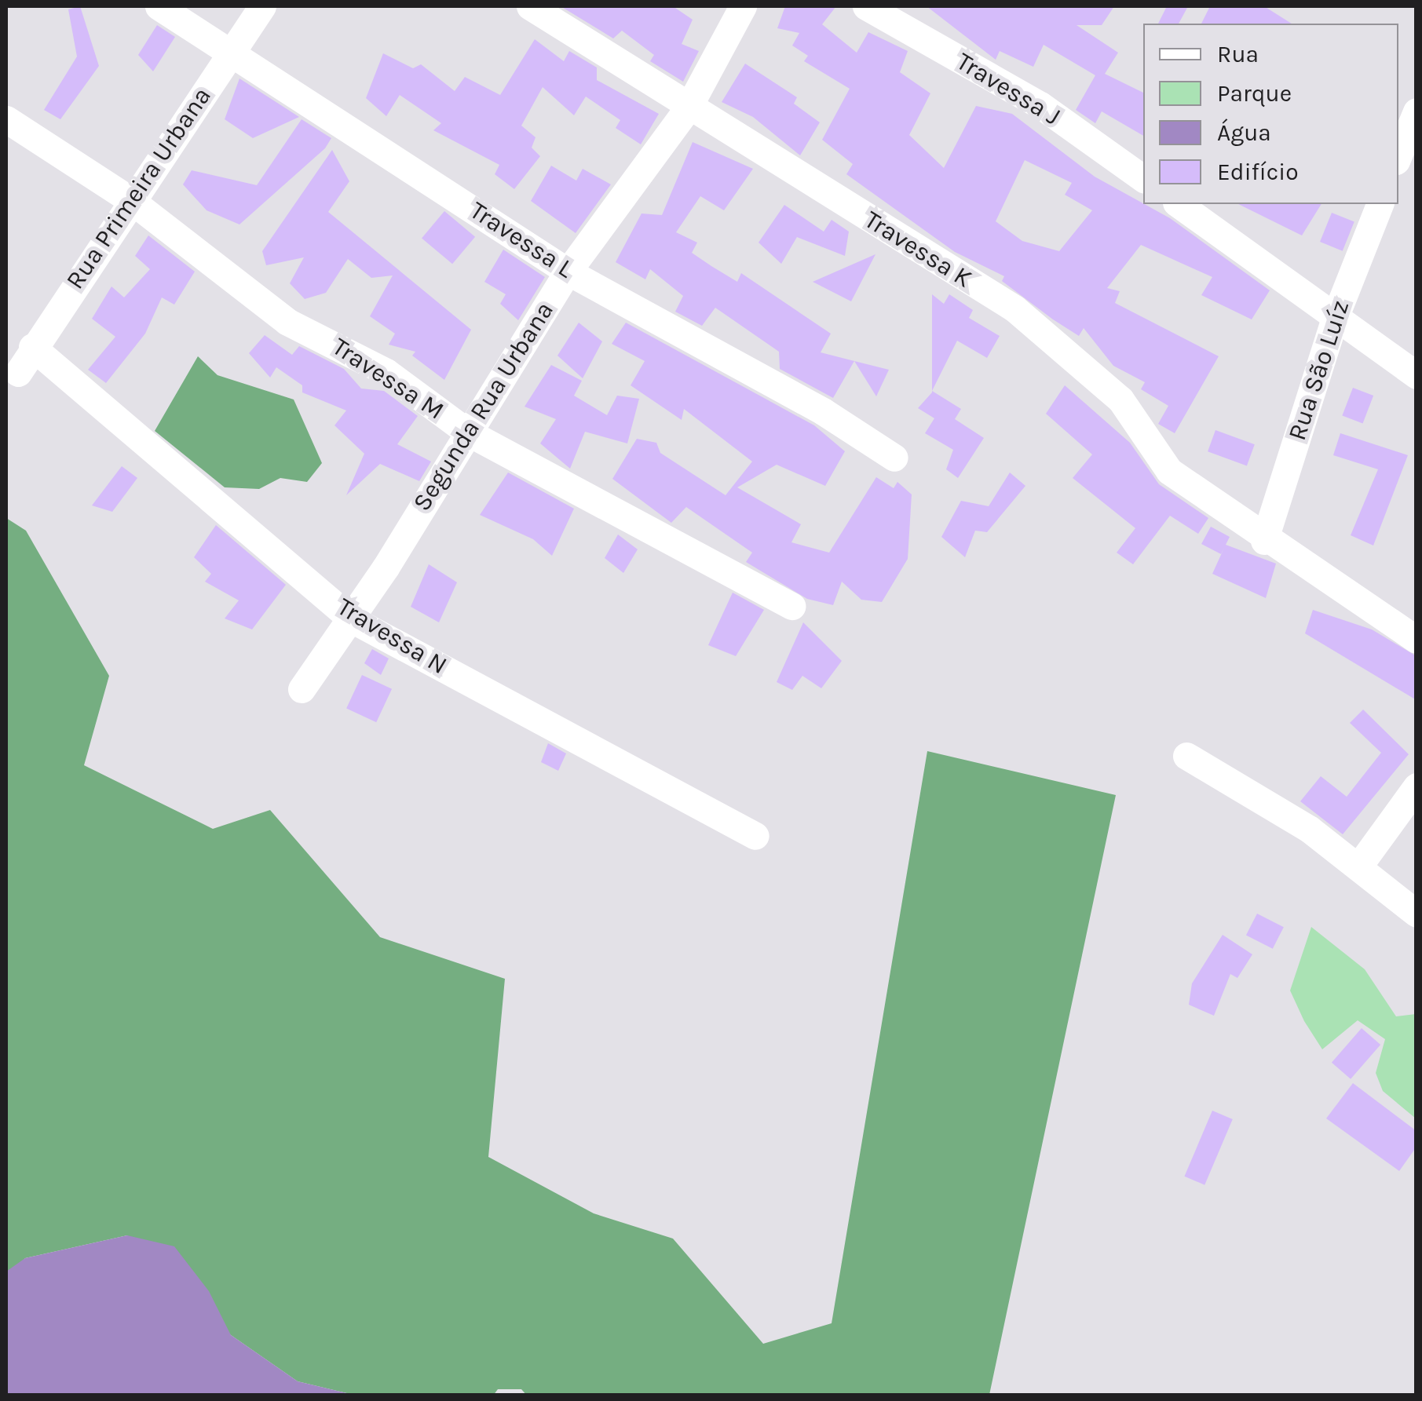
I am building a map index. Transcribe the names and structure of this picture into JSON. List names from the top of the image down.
{
  "streets": {
    "street": [
      "Travessa J",
      "Rua Primeira Urbana",
      "Travessa L",
      "Travessa K",
      "Rua São Luíz",
      "Travessa M",
      "Segunda Rua Urbana",
      "Travessa N"
    ]
  },
  "crossings": [
    ["Rua Primeira Urbana", "Travessa L"],
    ["Rua Primeira Urbana", "Travessa M"],
    ["Rua Primeira Urbana", "Travessa N"],
    ["Travessa L", "Segunda Rua Urbana"],
    ["Travessa K", "Rua São Luíz"],
    ["Travessa K", "Segunda Rua Urbana"],
    ["Travessa M", "Segunda Rua Urbana"],
    ["Segunda Rua Urbana", "Travessa N"]
  ],
  "legend": [
    "Rua",
    "Parque",
    "Água",
    "Edifício"
  ]
}
